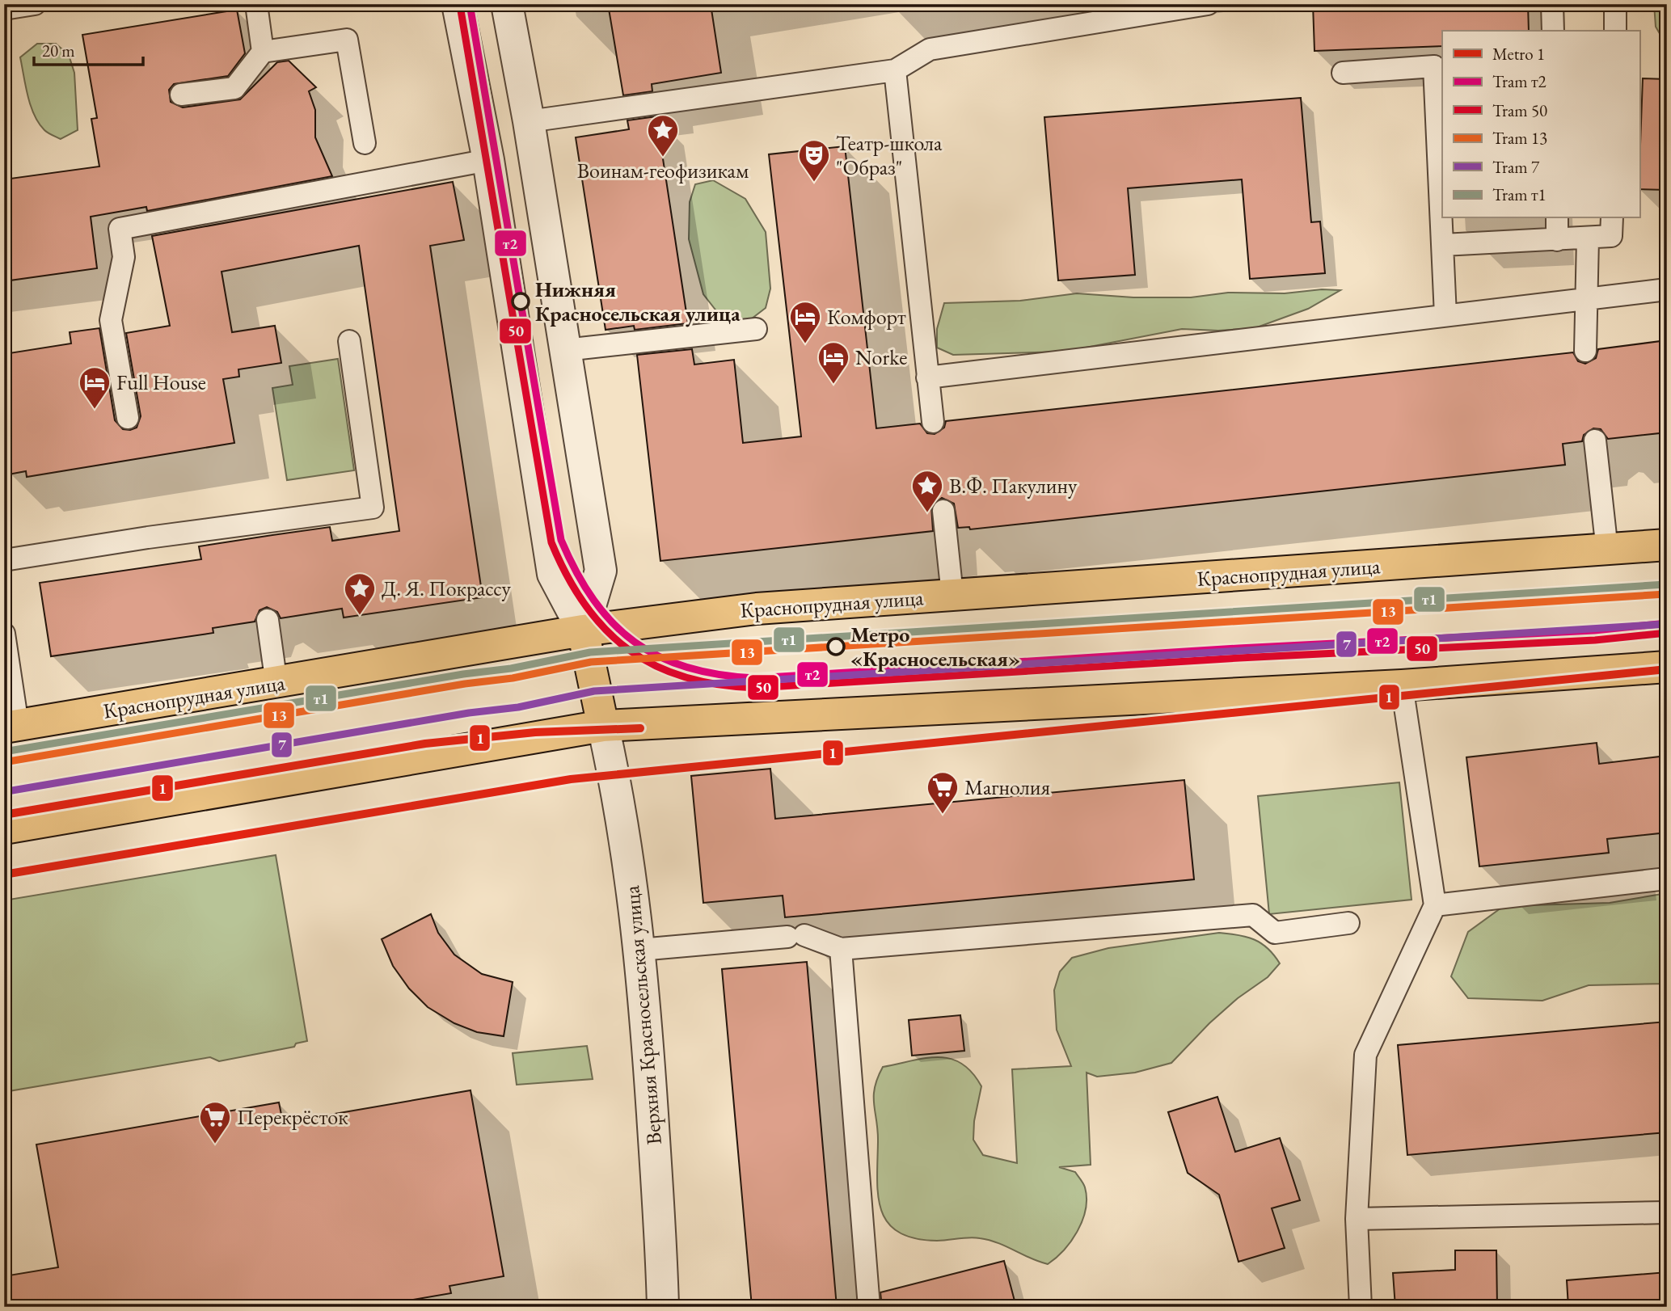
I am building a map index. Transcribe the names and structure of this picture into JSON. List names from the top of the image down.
{
  "streets": {
    "main road": ["Краснопрудная улица"],
    "street": ["Верхняя Красносельская улица"]
  },
  "places": {
    "place": ["Воинам-геофизикам", "В.Ф. Пакулину", "Д. Я. Покрассу"],
    "theatre": ["Театр-школа \"Образ\""],
    "other": ["Нижняя Красносельская улица", "Метро «Красносельская»"],
    "hotel": ["Комфорт", "Norke", "Full House"],
    "supermarket": ["Магнолия", "Перекрёсток"]
  },
  "lines": [
    "tram line т2",
    "tram line 50",
    "tram line т1",
    "tram line 13",
    "tram line 7",
    "metro line 1"
  ],
  "legend": [
    "Metro 1",
    "Tram т2",
    "Tram 50",
    "Tram 13",
    "Tram 7",
    "Tram т1"
  ],
  "scale_bar": "20 m"
}
